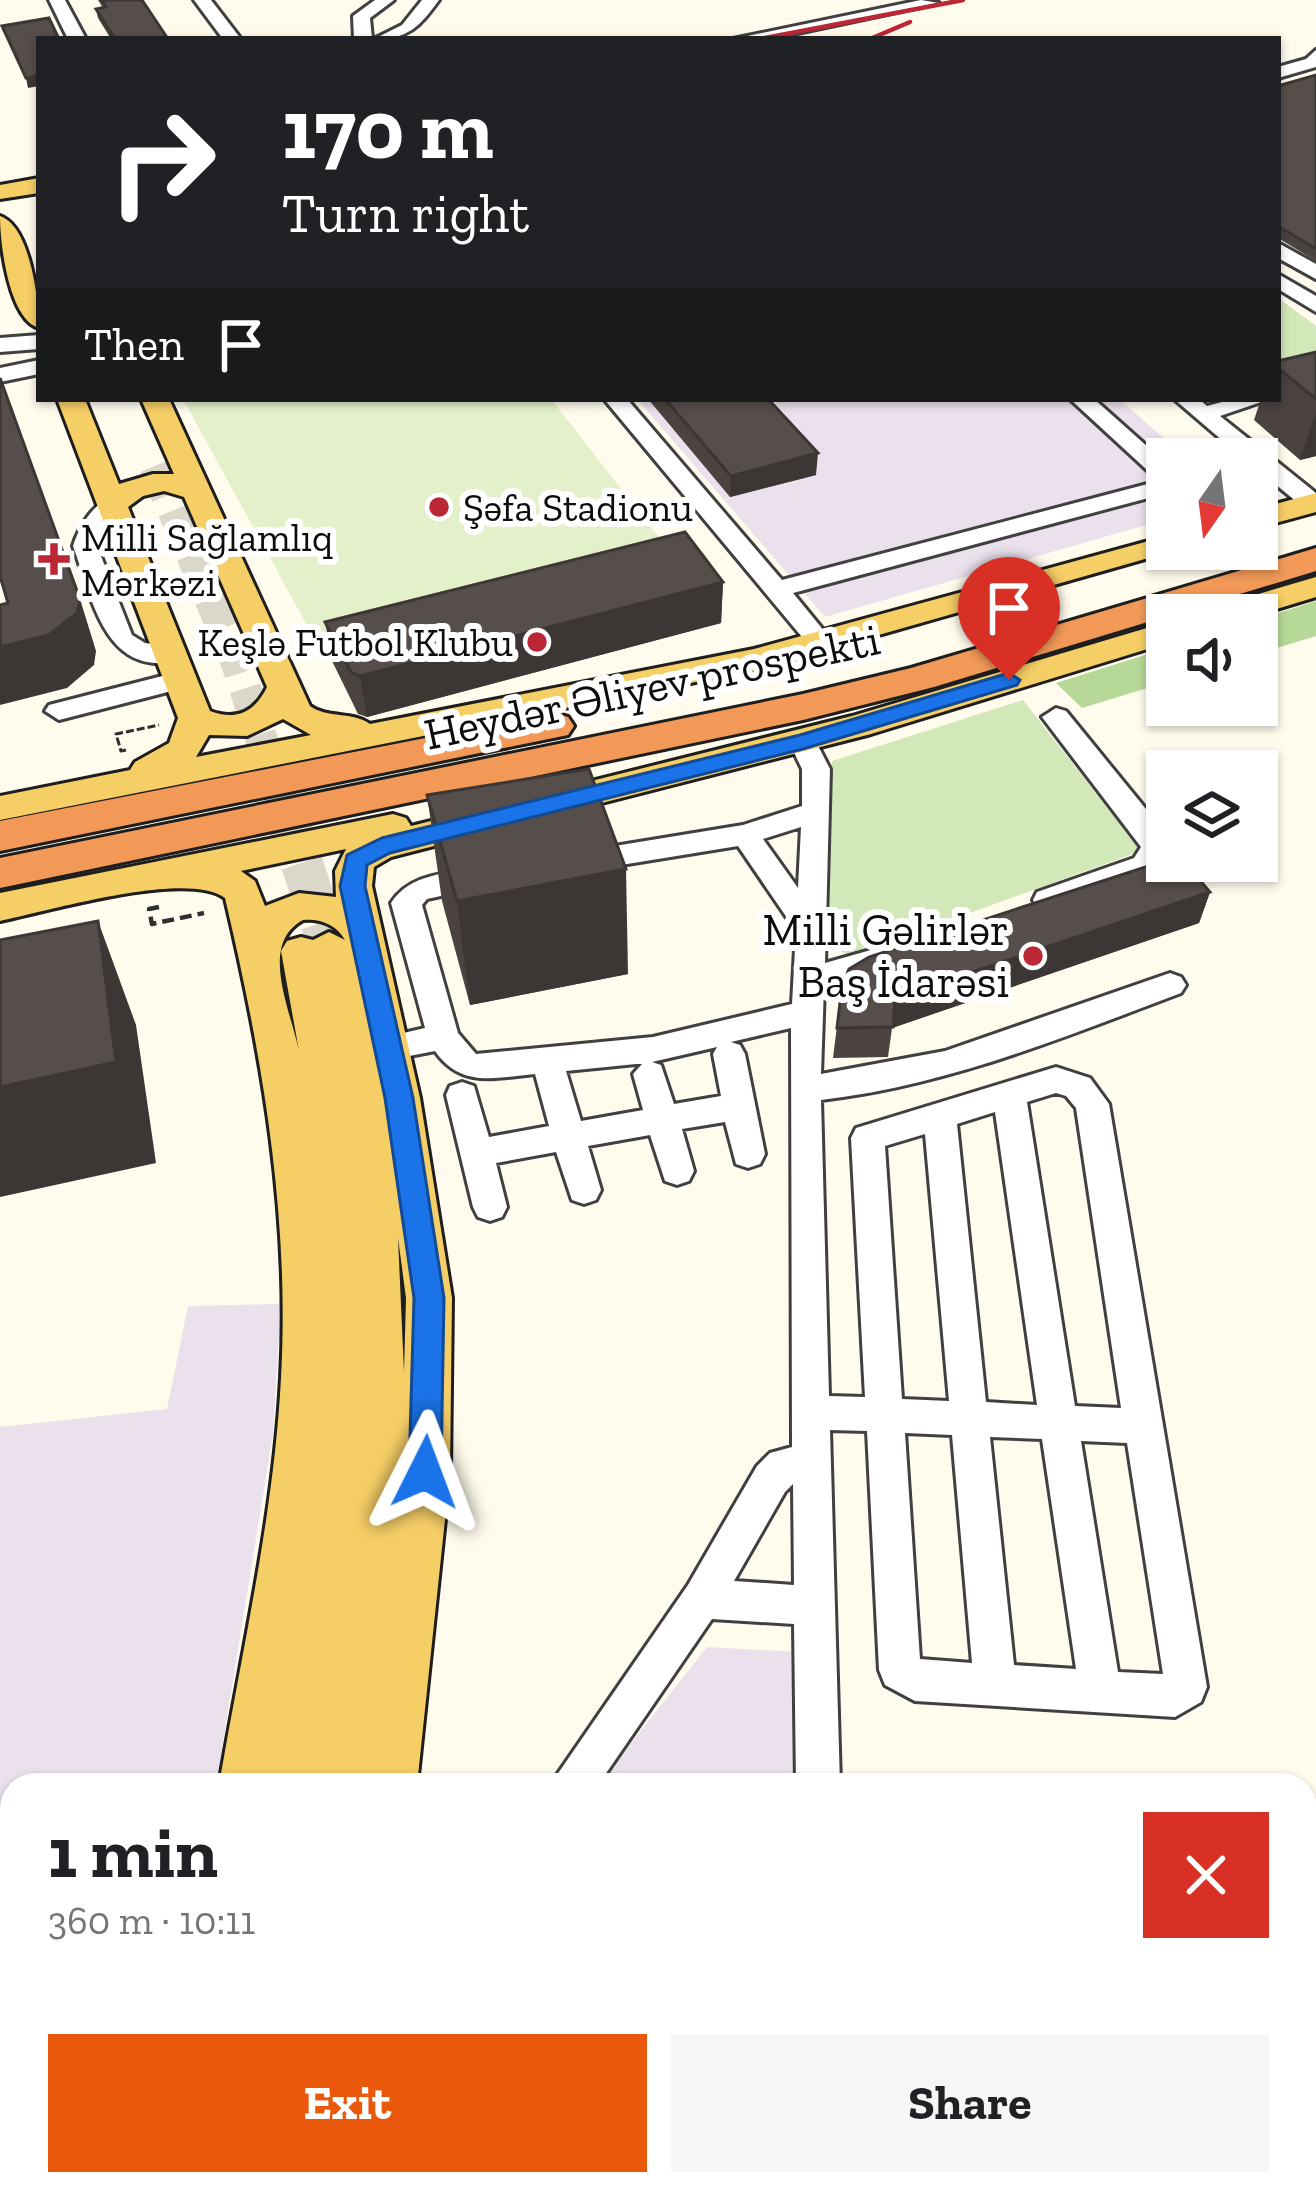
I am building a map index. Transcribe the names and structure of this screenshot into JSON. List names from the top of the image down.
{
  "streets": {
    "highway": ["Heydər Əliyev prospekti"]
  },
  "places": {
    "other": ["Şəfa Stadionu", "Keşlə Futbol Klubu", "Milli Gəlirlər Baş İdarəsi"],
    "health": ["Milli Sağlamlıq Mərkəzi"]
  },
  "north": "bottom",
  "page": {
    "turn": ["170 m", "Turn right"],
    "then": "Then",
    "heading": ["1 min", "360 m · 10:11"],
    "buttons": ["Exit", "Share"]
  }
}
